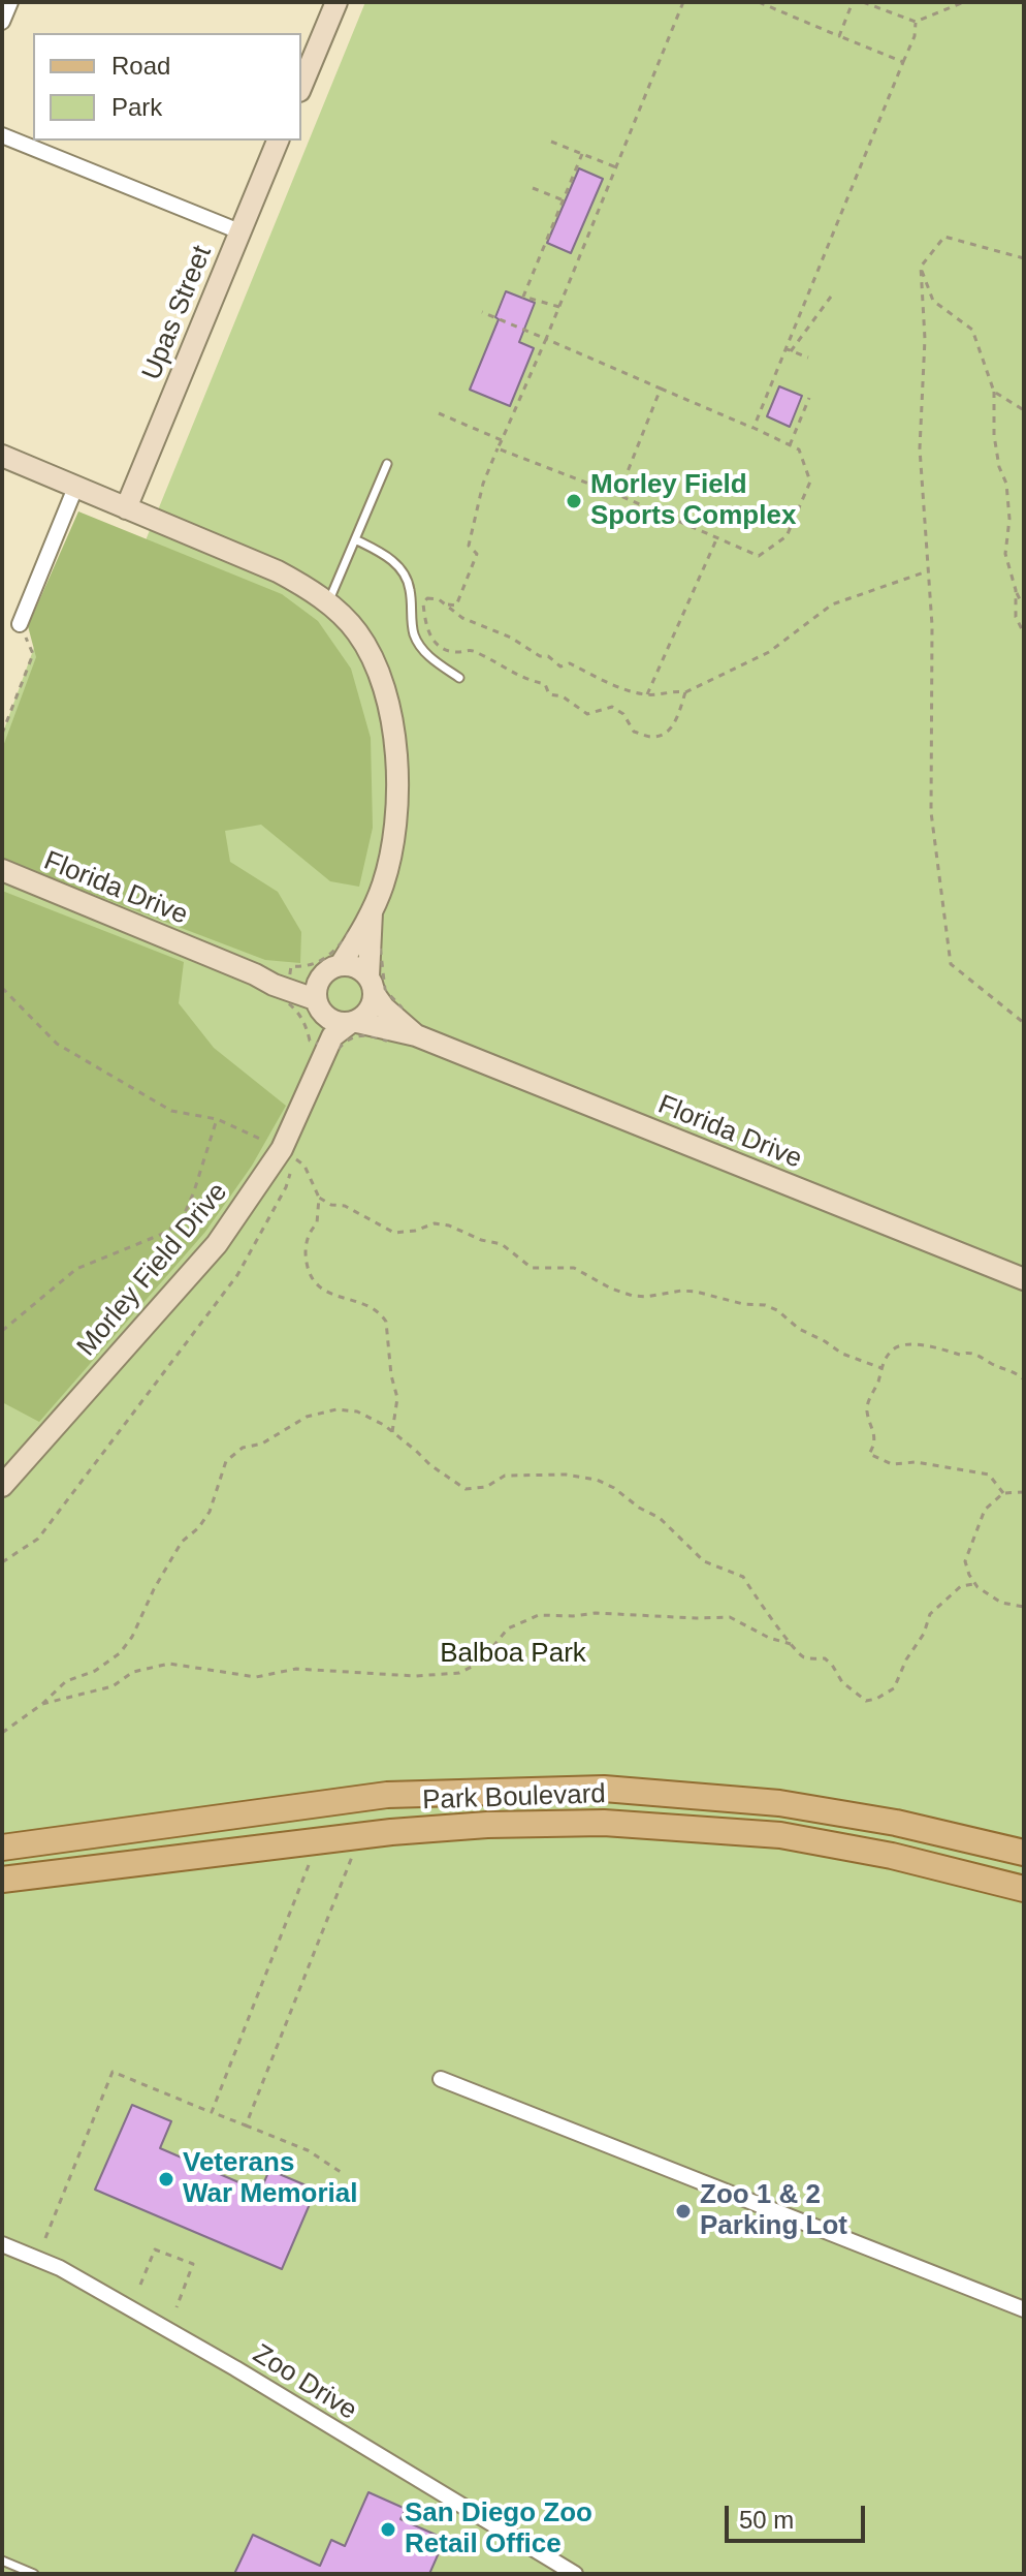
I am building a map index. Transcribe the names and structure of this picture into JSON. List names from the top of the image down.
{
  "streets": {
    "main road": ["Park Boulevard"],
    "street": [
      "Upas Street",
      "Florida Drive",
      "Morley Field Drive",
      "Zoo Drive"
    ]
  },
  "crossings": [
    ["Florida Drive", "Morley Field Drive"]
  ],
  "parks": ["Balboa Park"],
  "places": [
    "Morley Field Sports Complex",
    "Veterans War Memorial",
    "Zoo 1 & 2 Parking Lot",
    "San Diego Zoo Retail Office"
  ],
  "legend": ["Road", "Park"],
  "scale_bar": "50 m"
}
